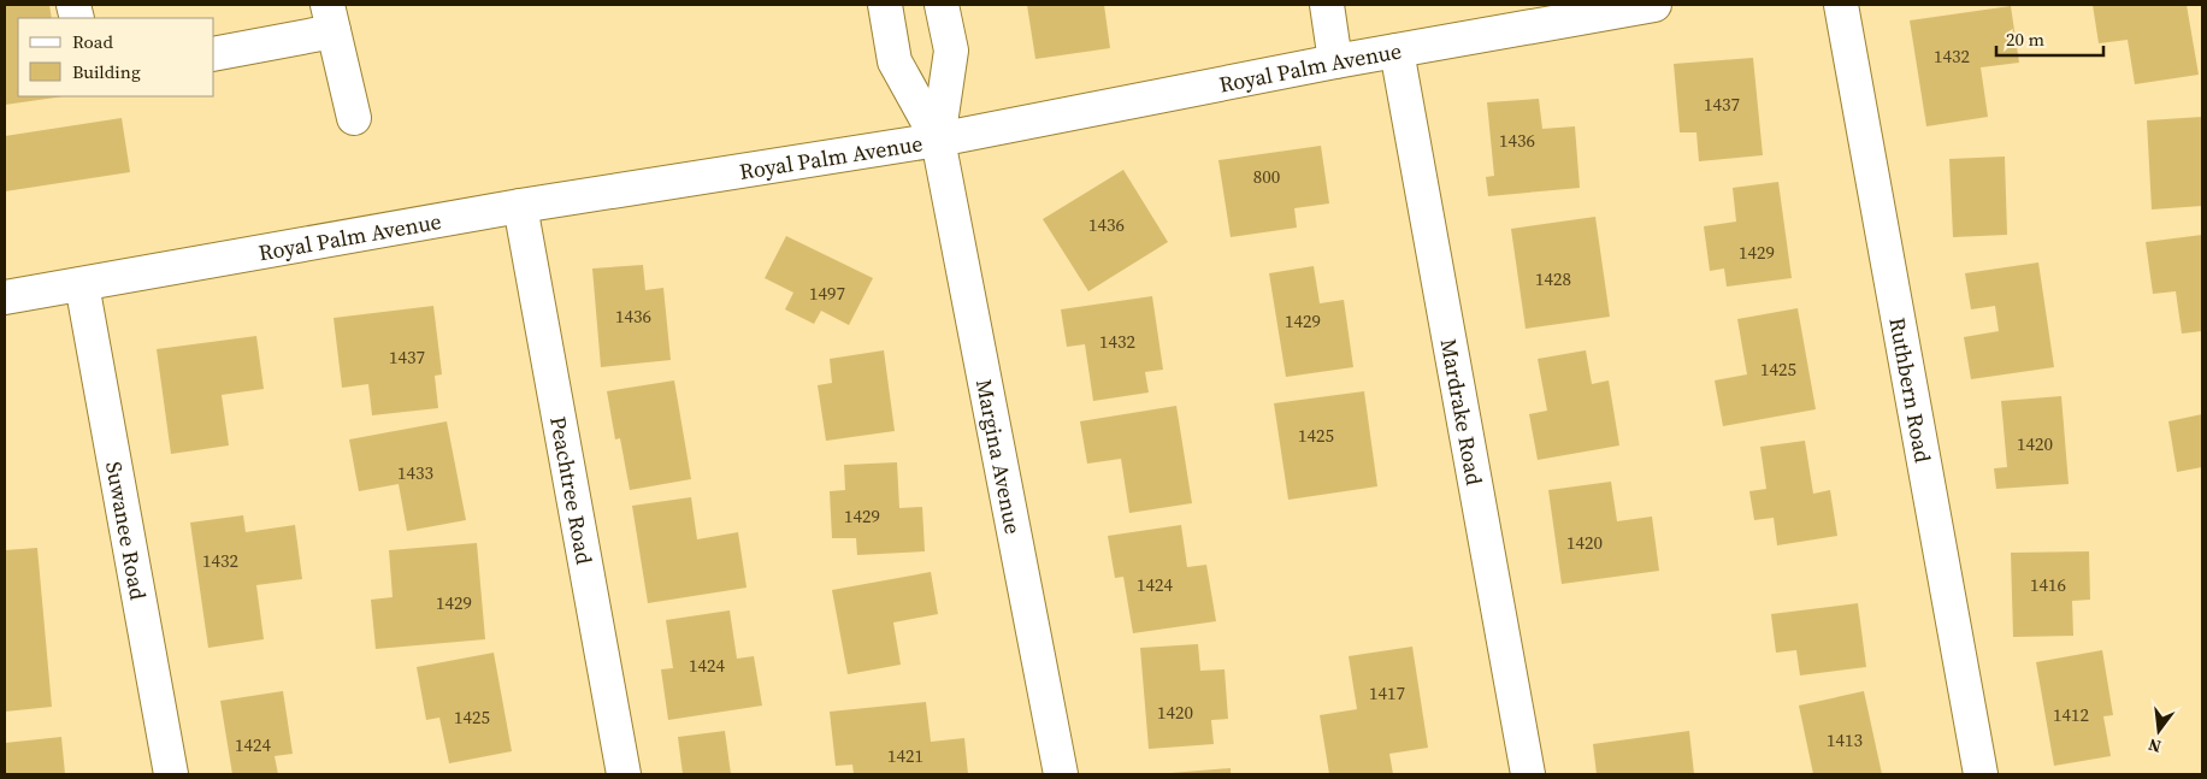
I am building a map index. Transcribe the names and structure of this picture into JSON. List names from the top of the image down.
{
  "streets": {
    "street": [
      "Royal Palm Avenue",
      "Ruthbern Road",
      "Mardrake Road",
      "Margina Avenue",
      "Peachtree Road",
      "Suwanee Road"
    ]
  },
  "crossings": [
    ["Royal Palm Avenue", "Mardrake Road"],
    ["Royal Palm Avenue", "Margina Avenue"],
    ["Royal Palm Avenue", "Peachtree Road"],
    ["Royal Palm Avenue", "Suwanee Road"]
  ],
  "house_numbers": [
    "1432",
    "1437",
    "1436",
    "800",
    "1436",
    "1429",
    "1428",
    "1497",
    "1436",
    "1429",
    "1432",
    "1437",
    "1425",
    "1425",
    "1420",
    "1433",
    "1429",
    "1420",
    "1432",
    "1424",
    "1416",
    "1429",
    "1424",
    "1417",
    "1420",
    "1412",
    "1425",
    "1413",
    "1424",
    "1421"
  ],
  "legend": ["Road", "Building"],
  "scale_bar": "20 m",
  "north": "bottom"
}
